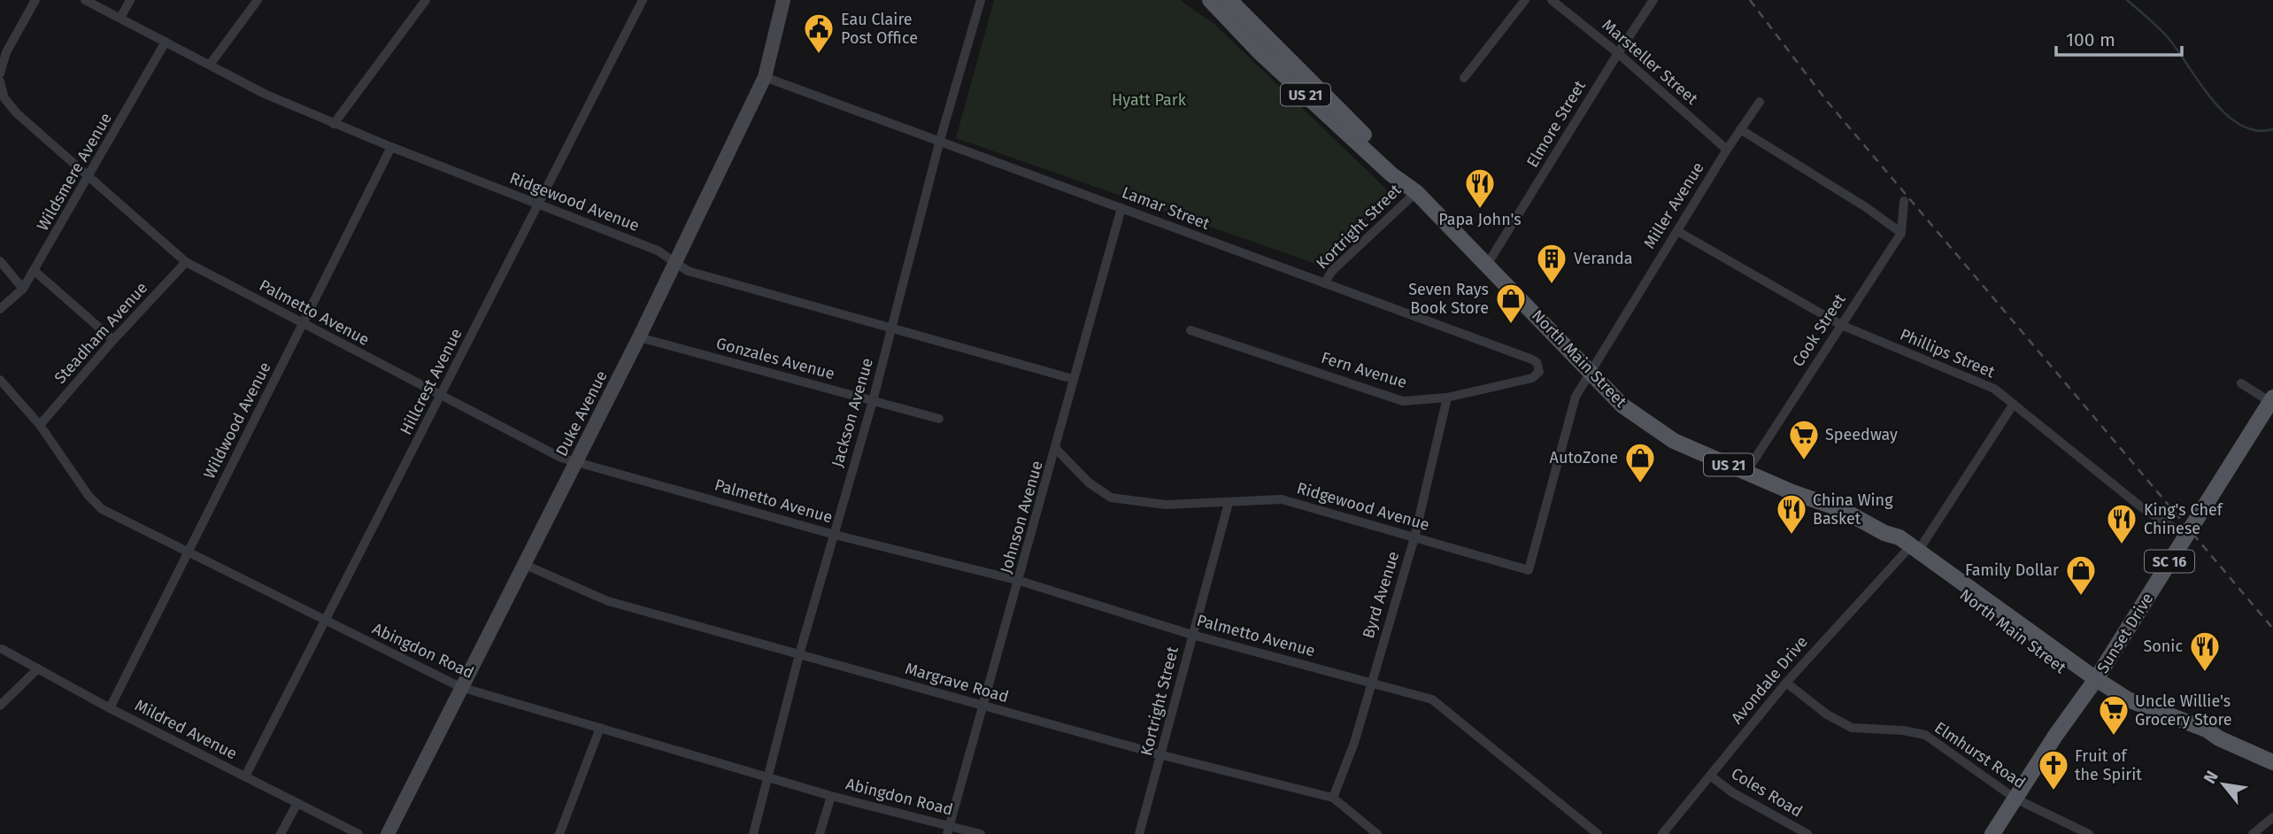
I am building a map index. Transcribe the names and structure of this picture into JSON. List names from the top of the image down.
{
  "streets": {
    "main road": [
      "US 21",
      "North Main Street",
      "SC 16",
      "Sunset Drive"
    ],
    "street": [
      "Marsteller Street",
      "Elmore Street",
      "Wildsmere Avenue",
      "Ridgewood Avenue",
      "Miller Avenue",
      "Lamar Street",
      "Kortright Street",
      "Palmetto Avenue",
      "Cook Street",
      "Steadham Avenue",
      "Phillips Street",
      "Gonzales Avenue",
      "Fern Avenue",
      "Hillcrest Avenue",
      "Jackson Avenue",
      "Duke Avenue",
      "Wildwood Avenue",
      "Johnson Avenue",
      "Byrd Avenue",
      "Abingdon Road",
      "Avondale Drive",
      "Margrave Road",
      "Mildred Avenue",
      "Elmhurst Road",
      "Coles Road"
    ]
  },
  "crossings": [
    ["Marsteller Street", "Elmore Street"],
    ["Marsteller Street", "Miller Avenue"],
    ["US 21", "North Main Street"],
    ["US 21", "Sunset Drive"],
    ["Elmore Street", "North Main Street"],
    ["Wildsmere Avenue", "Ridgewood Avenue"],
    ["Wildsmere Avenue", "Palmetto Avenue"],
    ["Ridgewood Avenue", "Miller Avenue"],
    ["Ridgewood Avenue", "Kortright Street"],
    ["Ridgewood Avenue", "Hillcrest Avenue"],
    ["Ridgewood Avenue", "Jackson Avenue"],
    ["Ridgewood Avenue", "Duke Avenue"],
    ["Ridgewood Avenue", "Wildwood Avenue"],
    ["Ridgewood Avenue", "Johnson Avenue"],
    ["Ridgewood Avenue", "Byrd Avenue"],
    ["Miller Avenue", "Phillips Street"],
    ["Miller Avenue", "North Main Street"],
    ["Lamar Street", "Kortright Street"],
    ["Lamar Street", "Fern Avenue"],
    ["Lamar Street", "Jackson Avenue"],
    ["Lamar Street", "Duke Avenue"],
    ["Lamar Street", "Johnson Avenue"],
    ["Kortright Street", "Palmetto Avenue"],
    ["Kortright Street", "North Main Street"],
    ["Kortright Street", "Margrave Road"],
    ["Palmetto Avenue", "Steadham Avenue"],
    ["Palmetto Avenue", "Hillcrest Avenue"],
    ["Palmetto Avenue", "Jackson Avenue"],
    ["Palmetto Avenue", "Duke Avenue"],
    ["Palmetto Avenue", "Wildwood Avenue"],
    ["Palmetto Avenue", "Johnson Avenue"],
    ["Palmetto Avenue", "Byrd Avenue"],
    ["Cook Street", "Phillips Street"],
    ["Cook Street", "North Main Street"],
    ["Steadham Avenue", "Abingdon Road"],
    ["Phillips Street", "Sunset Drive"],
    ["Phillips Street", "Avondale Drive"],
    ["Gonzales Avenue", "Jackson Avenue"],
    ["Gonzales Avenue", "Duke Avenue"],
    ["North Main Street", "Sunset Drive"],
    ["North Main Street", "Avondale Drive"],
    ["Fern Avenue", "Byrd Avenue"],
    ["Hillcrest Avenue", "Abingdon Road"],
    ["Hillcrest Avenue", "Mildred Avenue"],
    ["Jackson Avenue", "Abingdon Road"],
    ["Jackson Avenue", "Margrave Road"],
    ["Duke Avenue", "Abingdon Road"],
    ["Duke Avenue", "Margrave Road"],
    ["Wildwood Avenue", "Abingdon Road"],
    ["Wildwood Avenue", "Mildred Avenue"],
    ["Johnson Avenue", "Abingdon Road"],
    ["Johnson Avenue", "Margrave Road"],
    ["Byrd Avenue", "Margrave Road"],
    ["Sunset Drive", "Elmhurst Road"],
    ["Avondale Drive", "Elmhurst Road"],
    ["Avondale Drive", "Coles Road"]
  ],
  "parks": ["Hyatt Park"],
  "places": {
    "public building": ["Eau Claire Post Office"],
    "restaurant": [
      "Papa John's",
      "China Wing Basket",
      "King's Chef Chinese",
      "Sonic"
    ],
    "building": ["Veranda"],
    "shop": ["Seven Rays Book Store", "AutoZone", "Family Dollar"],
    "supermarket": ["Speedway", "Uncle Willie's Grocery Store"],
    "church": ["Fruit of the Spirit"]
  },
  "scale_bar": "100 m",
  "north": "top left"
}
